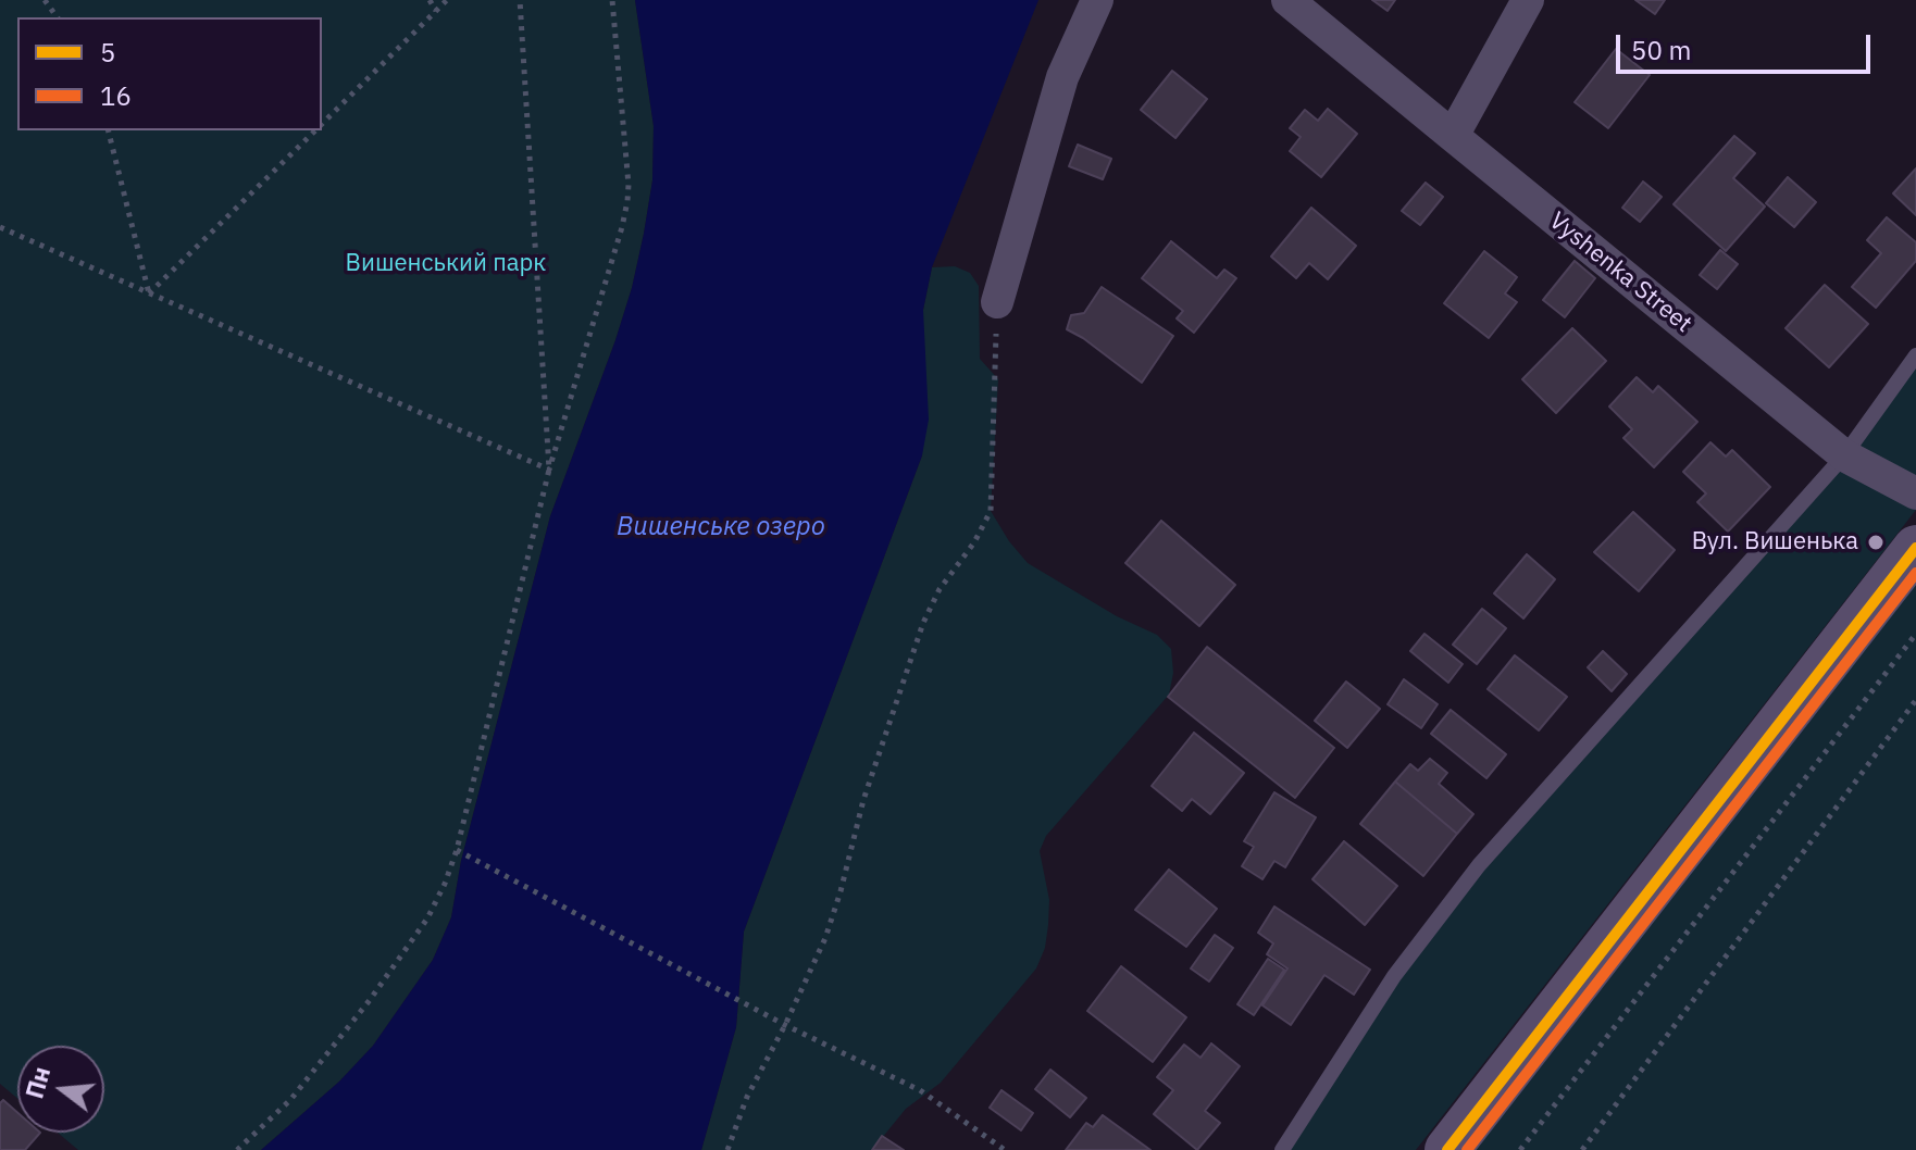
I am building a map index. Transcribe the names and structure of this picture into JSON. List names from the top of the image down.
{
  "streets": {
    "street": ["Vyshenka Street"]
  },
  "water": ["Вишенське озеро"],
  "parks": ["Вишенський парк"],
  "places": ["Вул. Вишенька"],
  "lines": ["transit line 5", "transit line 16"],
  "legend": ["5", "16"],
  "scale_bar": "50 m",
  "north": "left"
}
